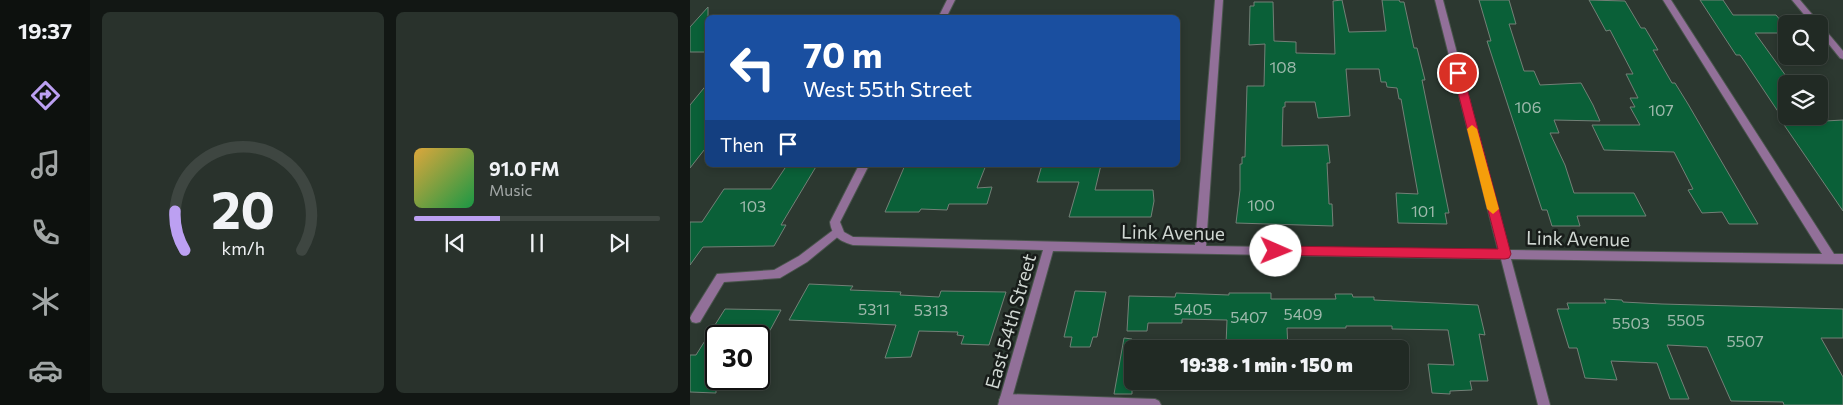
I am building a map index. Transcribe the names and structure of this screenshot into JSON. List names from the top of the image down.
{
  "streets": {
    "street": ["Link Avenue", "East 54th Street"]
  },
  "crossings": [
    ["Link Avenue", "East 54th Street"]
  ],
  "house_numbers": [
    "108",
    "106",
    "107",
    "100",
    "103",
    "101",
    "5311",
    "5405",
    "5313",
    "5409",
    "5407",
    "5505",
    "5503",
    "5507"
  ],
  "page": {
    "tabs": "19:37",
    "turn": ["70 m", "West 55th Street"],
    "then": "Then",
    "song": ["91.0 FM", "Music"],
    "limit": "30",
    "trip": "19:38 · 1 min · 150 m",
    "gauge": ["20", "km/h"]
  }
}
